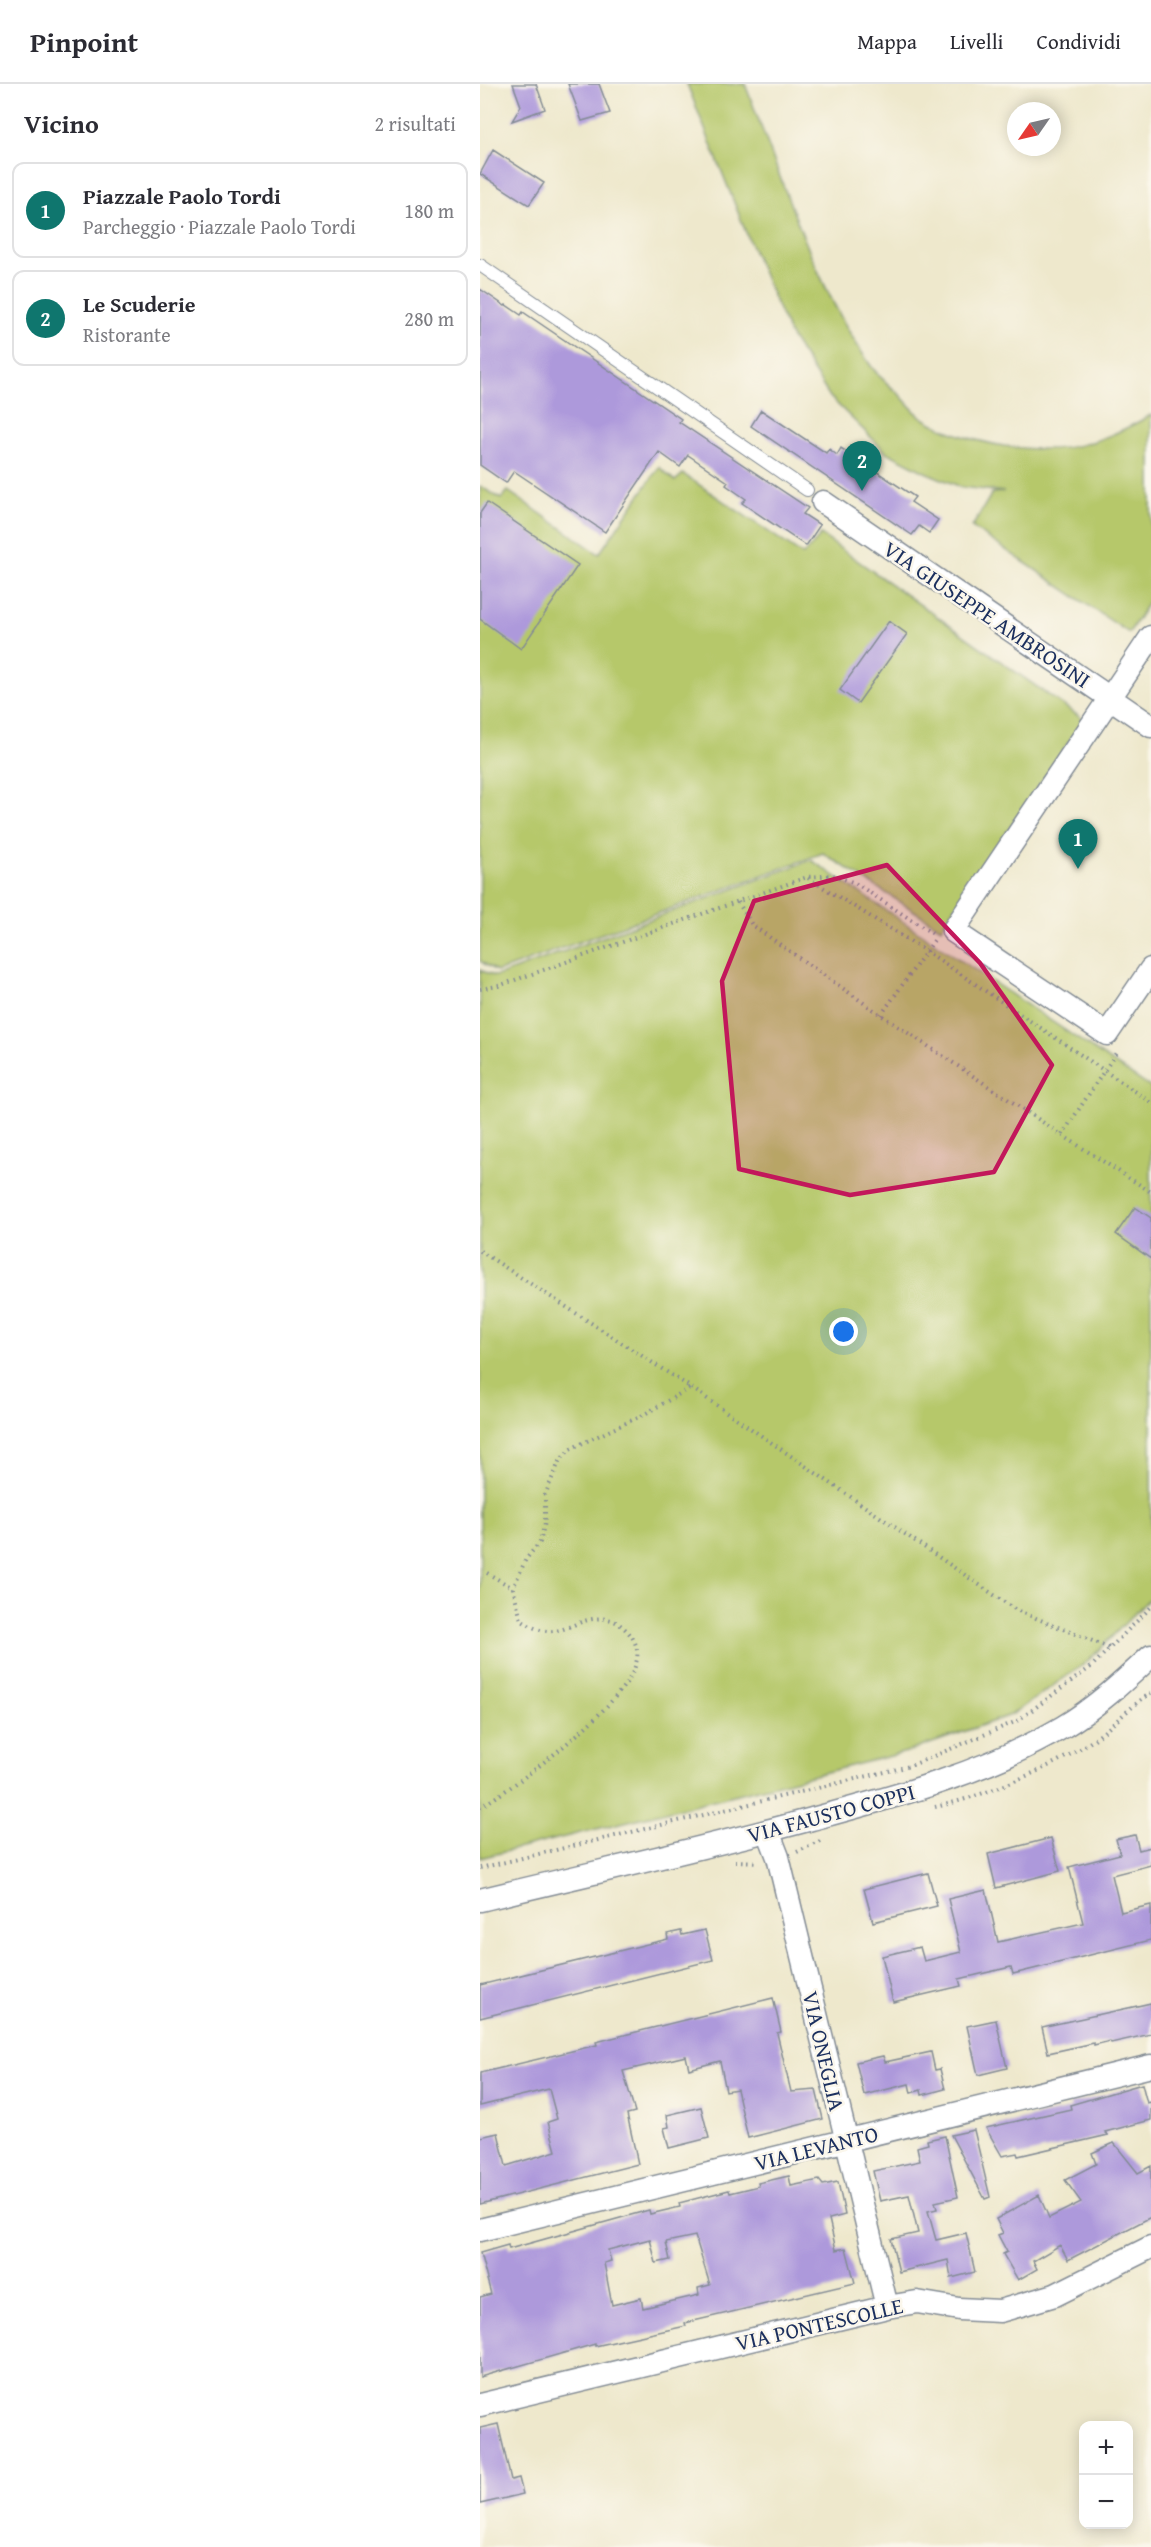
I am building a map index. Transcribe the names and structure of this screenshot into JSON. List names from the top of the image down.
{
  "streets": {
    "street": [
      "VIA GIUSEPPE AMBROSINI",
      "VIA FAUSTO COPPI",
      "VIA ONEGLIA",
      "VIA LEVANTO",
      "VIA PONTESCOLLE"
    ]
  },
  "crossings": [
    ["VIA FAUSTO COPPI", "VIA ONEGLIA"],
    ["VIA ONEGLIA", "VIA LEVANTO"],
    ["VIA ONEGLIA", "VIA PONTESCOLLE"]
  ],
  "north": "bottom left",
  "page": {
    "header": "Pinpoint",
    "nav": ["Mappa", "Livelli", "Condividi"],
    "heading": ["Vicino", "2 risultati"],
    "list": [
      {
        "mark": "1",
        "name": "Piazzale Paolo Tordi",
        "note": "Parcheggio · Piazzale Paolo Tordi",
        "value": "180 m"
      },
      {
        "mark": "2",
        "name": "Le Scuderie",
        "note": "Ristorante",
        "value": "280 m"
      }
    ],
    "pins": ["2", "1"],
    "map_buttons": ["+", "−"]
  }
}
